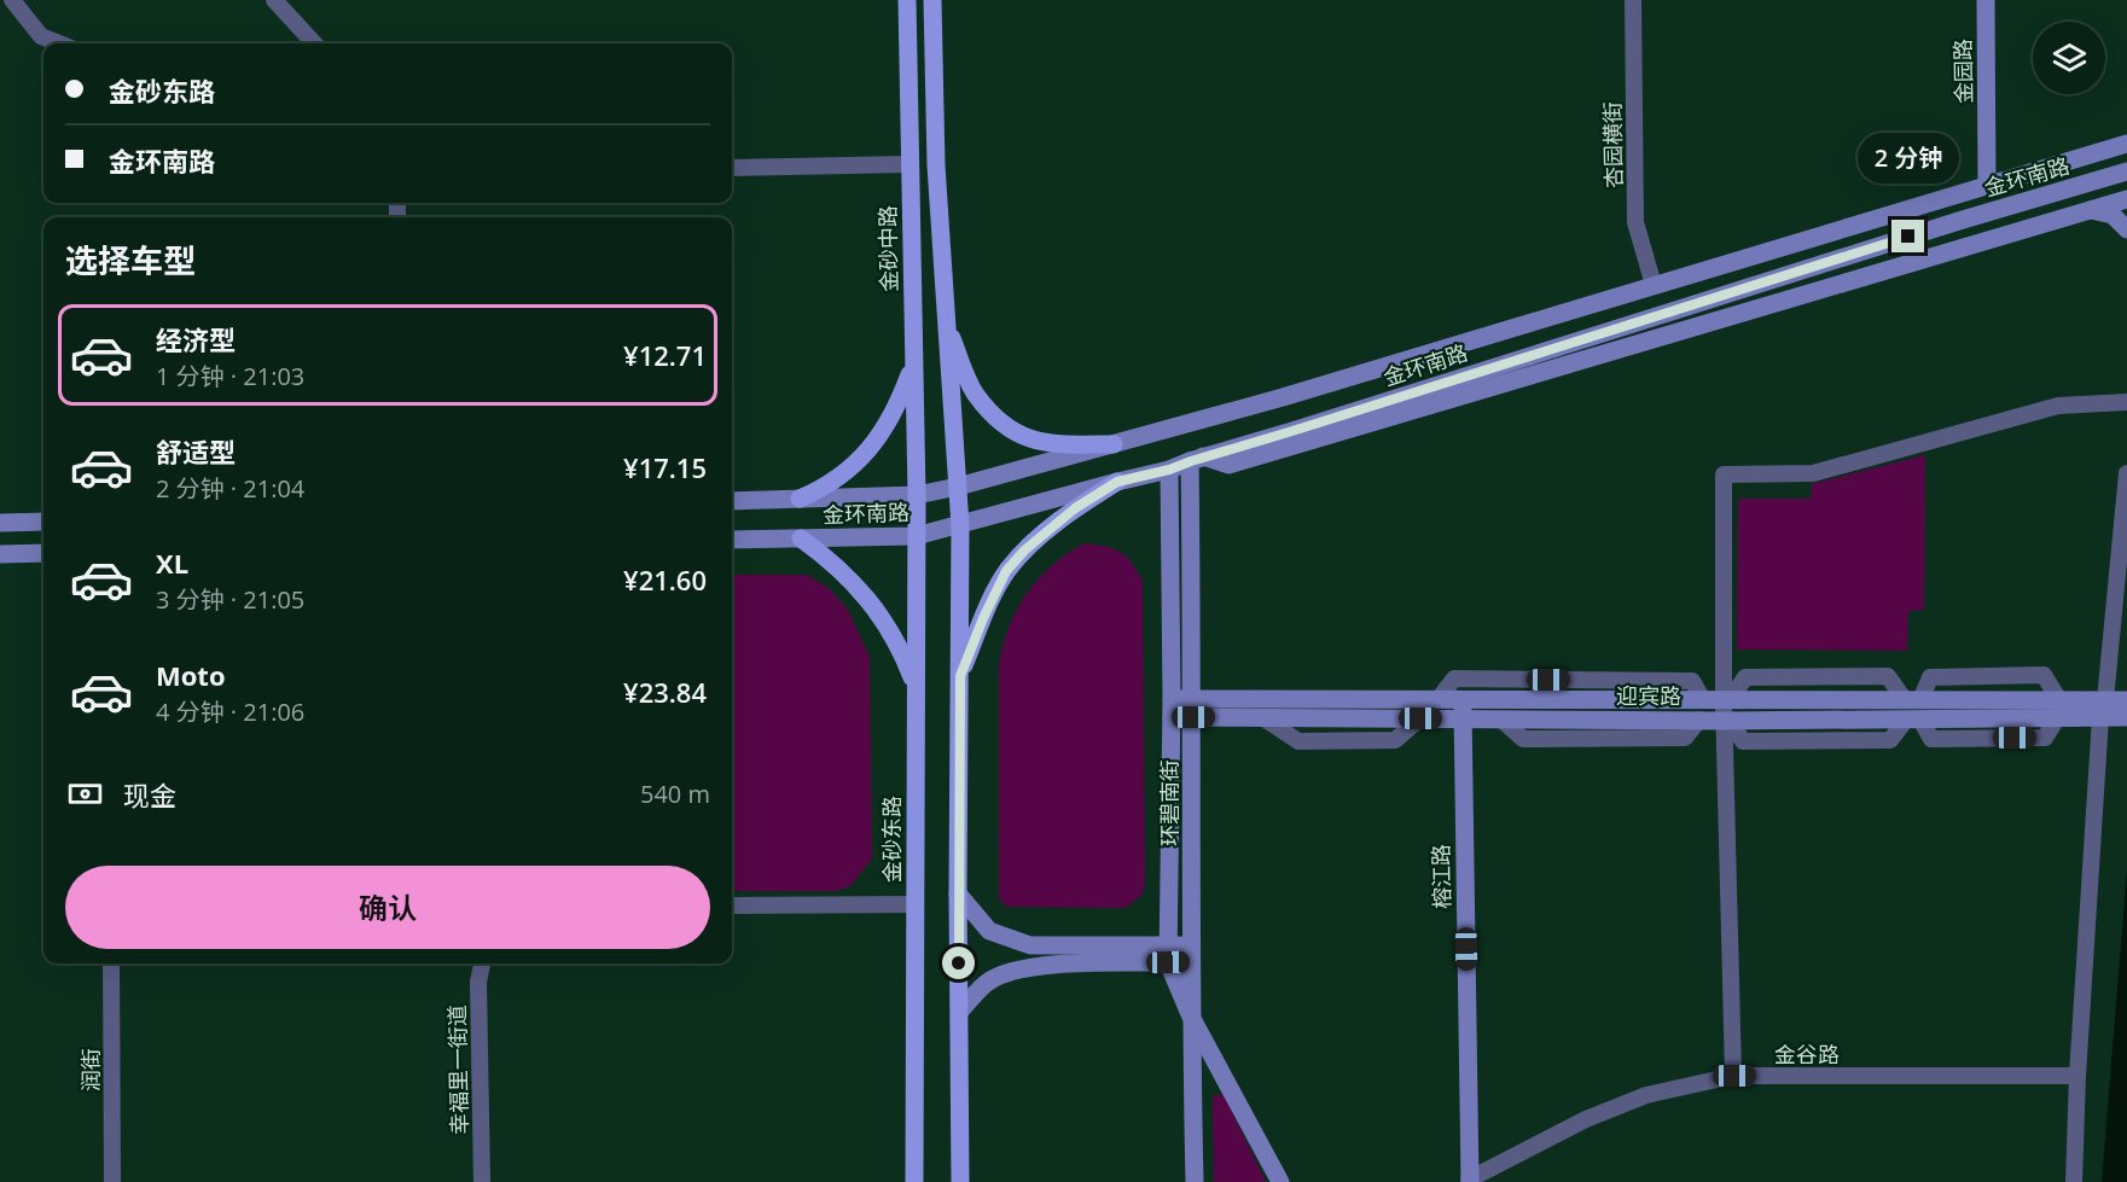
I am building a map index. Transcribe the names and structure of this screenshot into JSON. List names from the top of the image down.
{
  "streets": {
    "main road": ["金砂中路", "金砂东路"],
    "street": [
      "金园路",
      "杏园横街",
      "金环南路",
      "迎宾路",
      "环碧南街",
      "榕江路",
      "金谷路",
      "润街",
      "幸福里一街道"
    ]
  },
  "crossings": [
    ["金园路", "金环南路"],
    ["杏园横街", "金环南路"],
    ["金环南路", "金砂中路"],
    ["金环南路", "环碧南街"],
    ["金环南路", "金砂东路"],
    ["金砂中路", "金砂东路"],
    ["迎宾路", "环碧南街"],
    ["迎宾路", "榕江路"],
    ["榕江路", "金谷路"]
  ],
  "page": {
    "banner": ["金砂东路", "金环南路"],
    "bubble": "2 分钟",
    "heading": "选择车型",
    "list": [
      {
        "name": "经济型",
        "note": "1 分钟 · 21:03",
        "value": "¥12.71"
      },
      {
        "name": "舒适型",
        "note": "2 分钟 · 21:04",
        "value": "¥17.15"
      },
      {
        "name": "XL",
        "note": "3 分钟 · 21:05",
        "value": "¥21.60"
      },
      {
        "name": "Moto",
        "note": "4 分钟 · 21:06",
        "value": "¥23.84"
      }
    ],
    "pay": ["现金", "540 m"],
    "buttons": "确认"
  }
}
